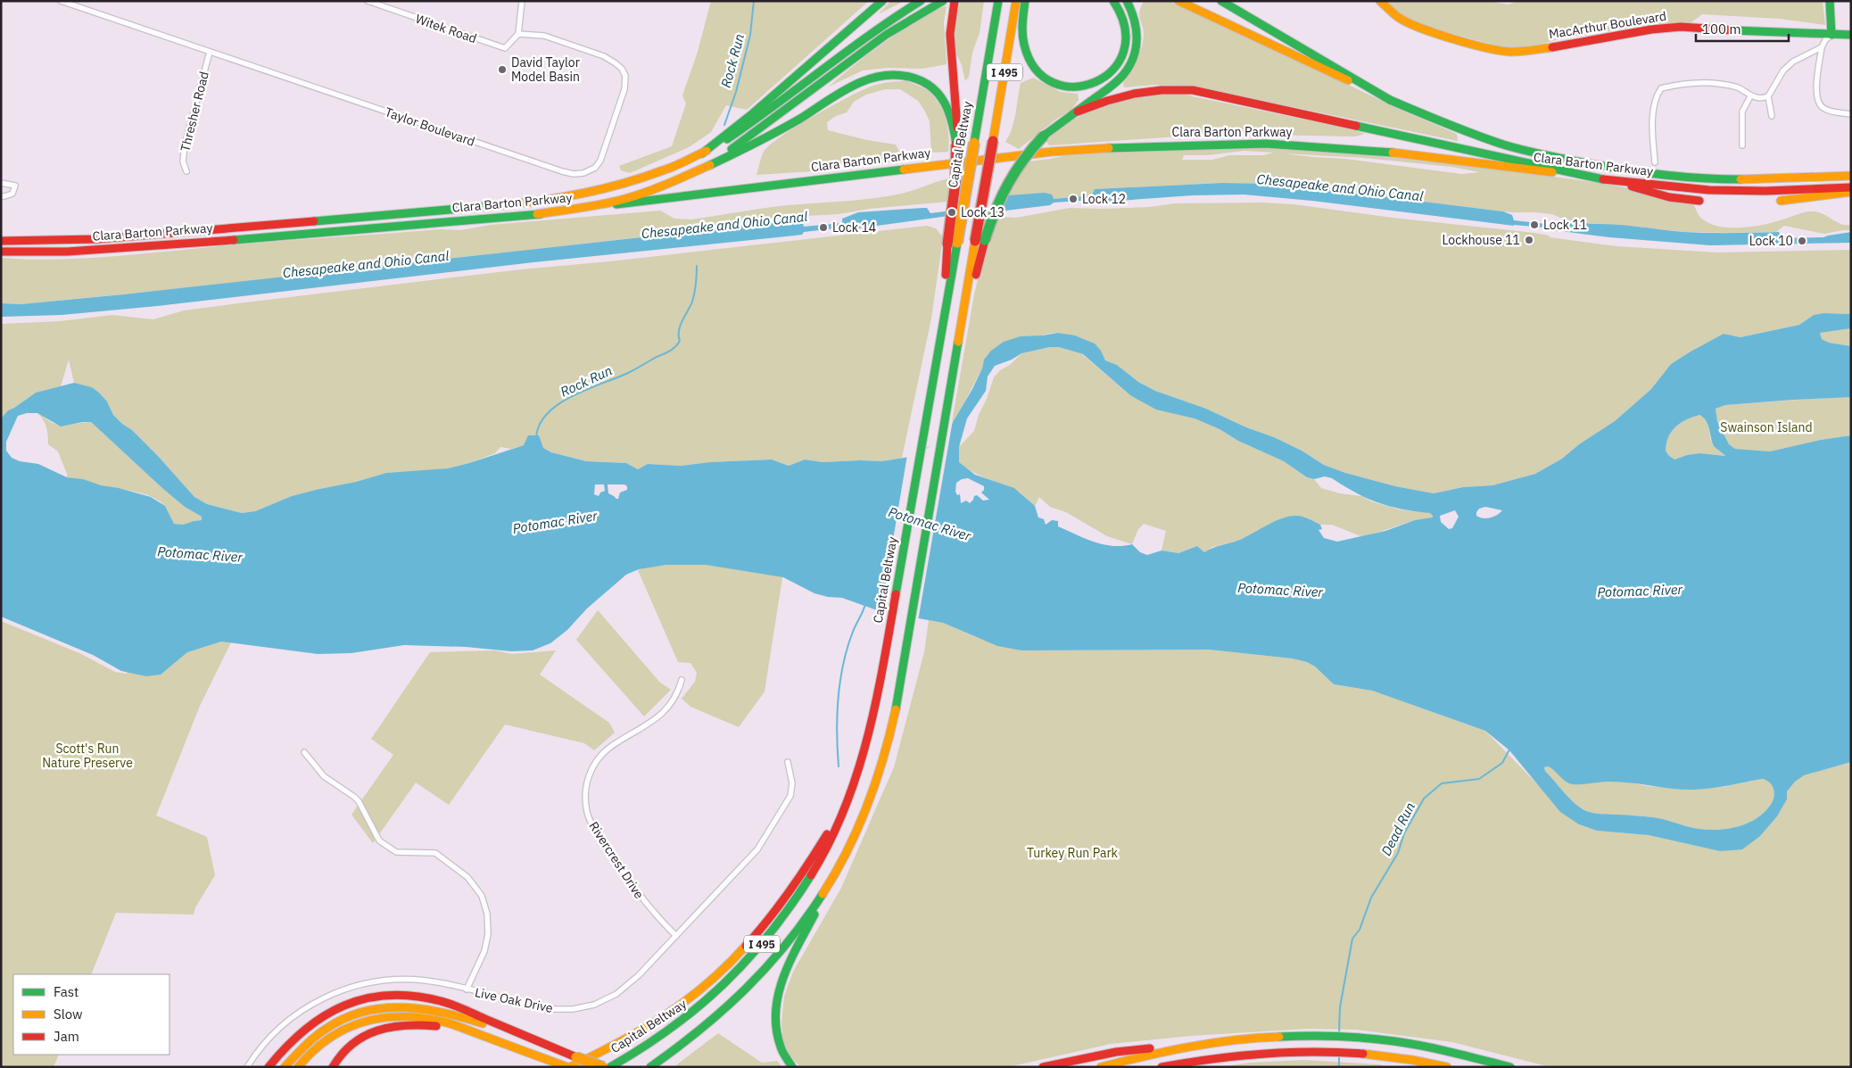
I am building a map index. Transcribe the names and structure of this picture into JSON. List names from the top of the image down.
{
  "streets": {
    "main road": [
      "MacArthur Boulevard",
      "I 495",
      "Clara Barton Parkway",
      "Capital Beltway"
    ],
    "street": [
      "Witek Road",
      "Thresher Road",
      "Taylor Boulevard",
      "Rivercrest Drive",
      "Live Oak Drive"
    ]
  },
  "crossings": [
    ["Witek Road", "Taylor Boulevard"],
    ["Thresher Road", "Taylor Boulevard"],
    ["Rivercrest Drive", "Live Oak Drive"]
  ],
  "water": [
    "Rock Run",
    "Chesapeake and Ohio Canal",
    "Potomac River",
    "Dead Run"
  ],
  "parks": ["Swainson Island", "Scott's Run Nature Preserve", "Turkey Run Park"],
  "places": [
    "David Taylor Model Basin",
    "Lock 12",
    "Lock 13",
    "Lock 11",
    "Lock 14",
    "Lockhouse 11",
    "Lock 10"
  ],
  "legend": ["Fast", "Slow", "Jam"],
  "scale_bar": "100 m"
}
